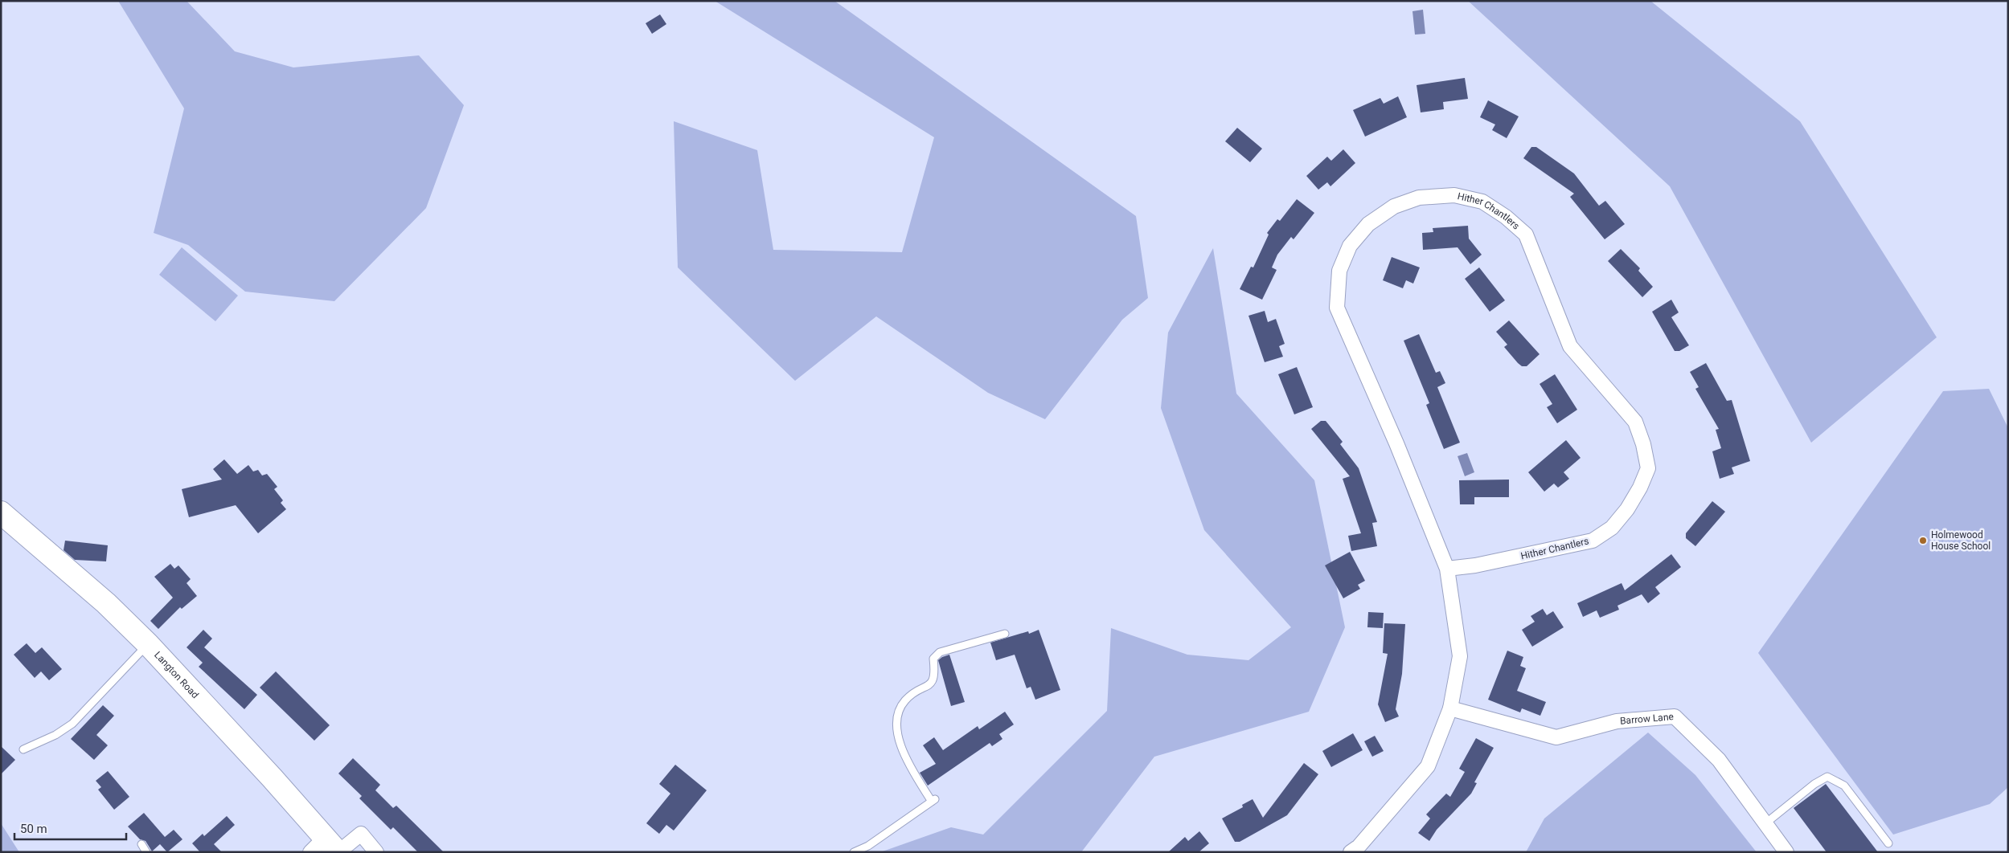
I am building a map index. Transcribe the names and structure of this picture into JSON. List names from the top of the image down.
{
  "streets": {
    "main road": ["Langton Road"],
    "street": ["Hither Chantlers", "Barrow Lane"]
  },
  "crossings": [
    ["Hither Chantlers", "Barrow Lane"]
  ],
  "places": ["Holmewood House School"],
  "scale_bar": "50 m"
}
